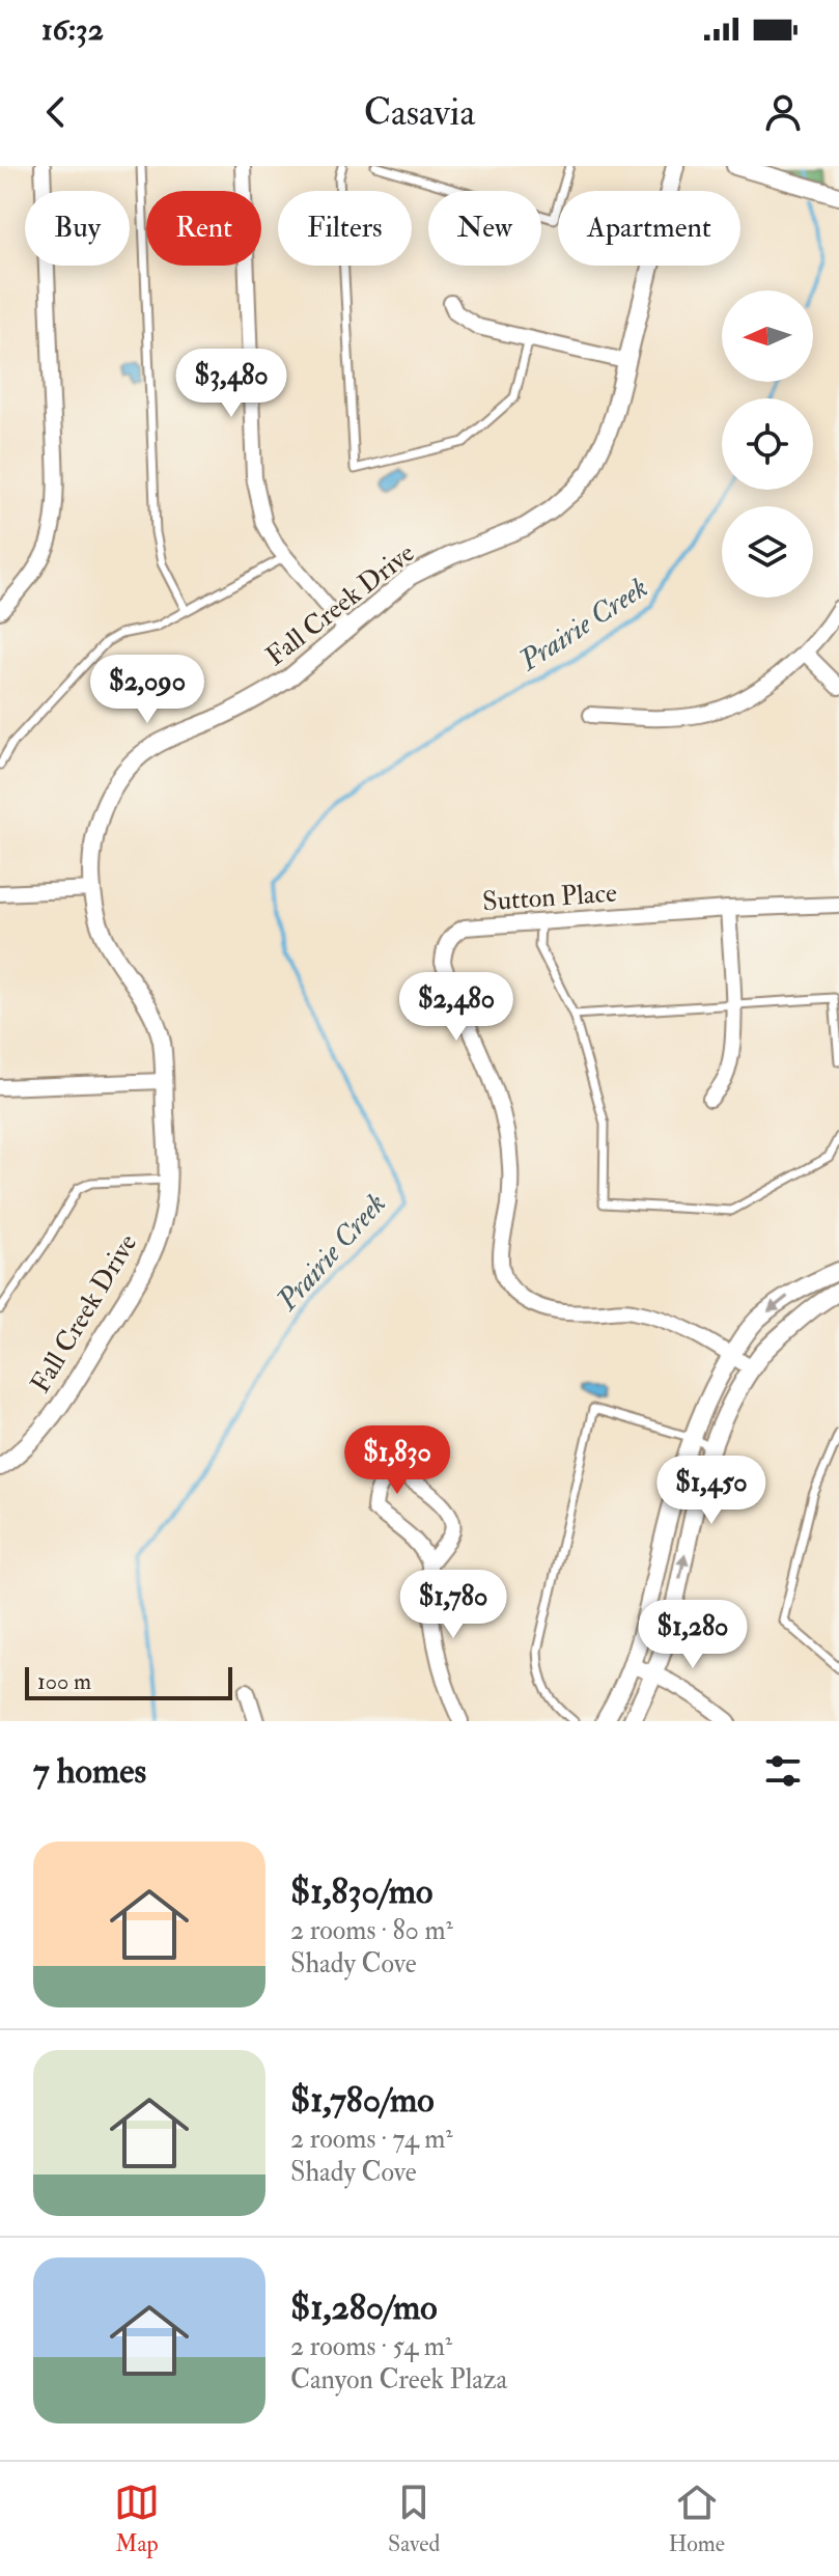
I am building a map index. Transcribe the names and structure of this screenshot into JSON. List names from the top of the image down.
{
  "streets": {
    "street": ["Fall Creek Drive", "Sutton Place"]
  },
  "water": ["Prairie Creek"],
  "scale_bar": "100 m",
  "north": "left",
  "page": {
    "status": "16:32",
    "header": "Casavia",
    "chip": [
      "Buy",
      "Rent",
      "Filters",
      "New",
      "Apartment"
    ],
    "price": [
      "$3,480",
      "$2,090",
      "$2,480",
      "$1,830",
      "$1,450",
      "$1,780",
      "$1,280"
    ],
    "scale": "100 m",
    "heading": "7 homes",
    "list": [
      {
        "name": "$1,830/mo",
        "note": "2 rooms · 80 m² · Shady Cove"
      },
      {
        "name": "$1,780/mo",
        "note": "2 rooms · 74 m² · Shady Cove"
      },
      {
        "name": "$1,280/mo",
        "note": "2 rooms · 54 m² · Canyon Creek Plaza"
      }
    ],
    "tabs": ["Map", "Saved", "Home"]
  }
}
